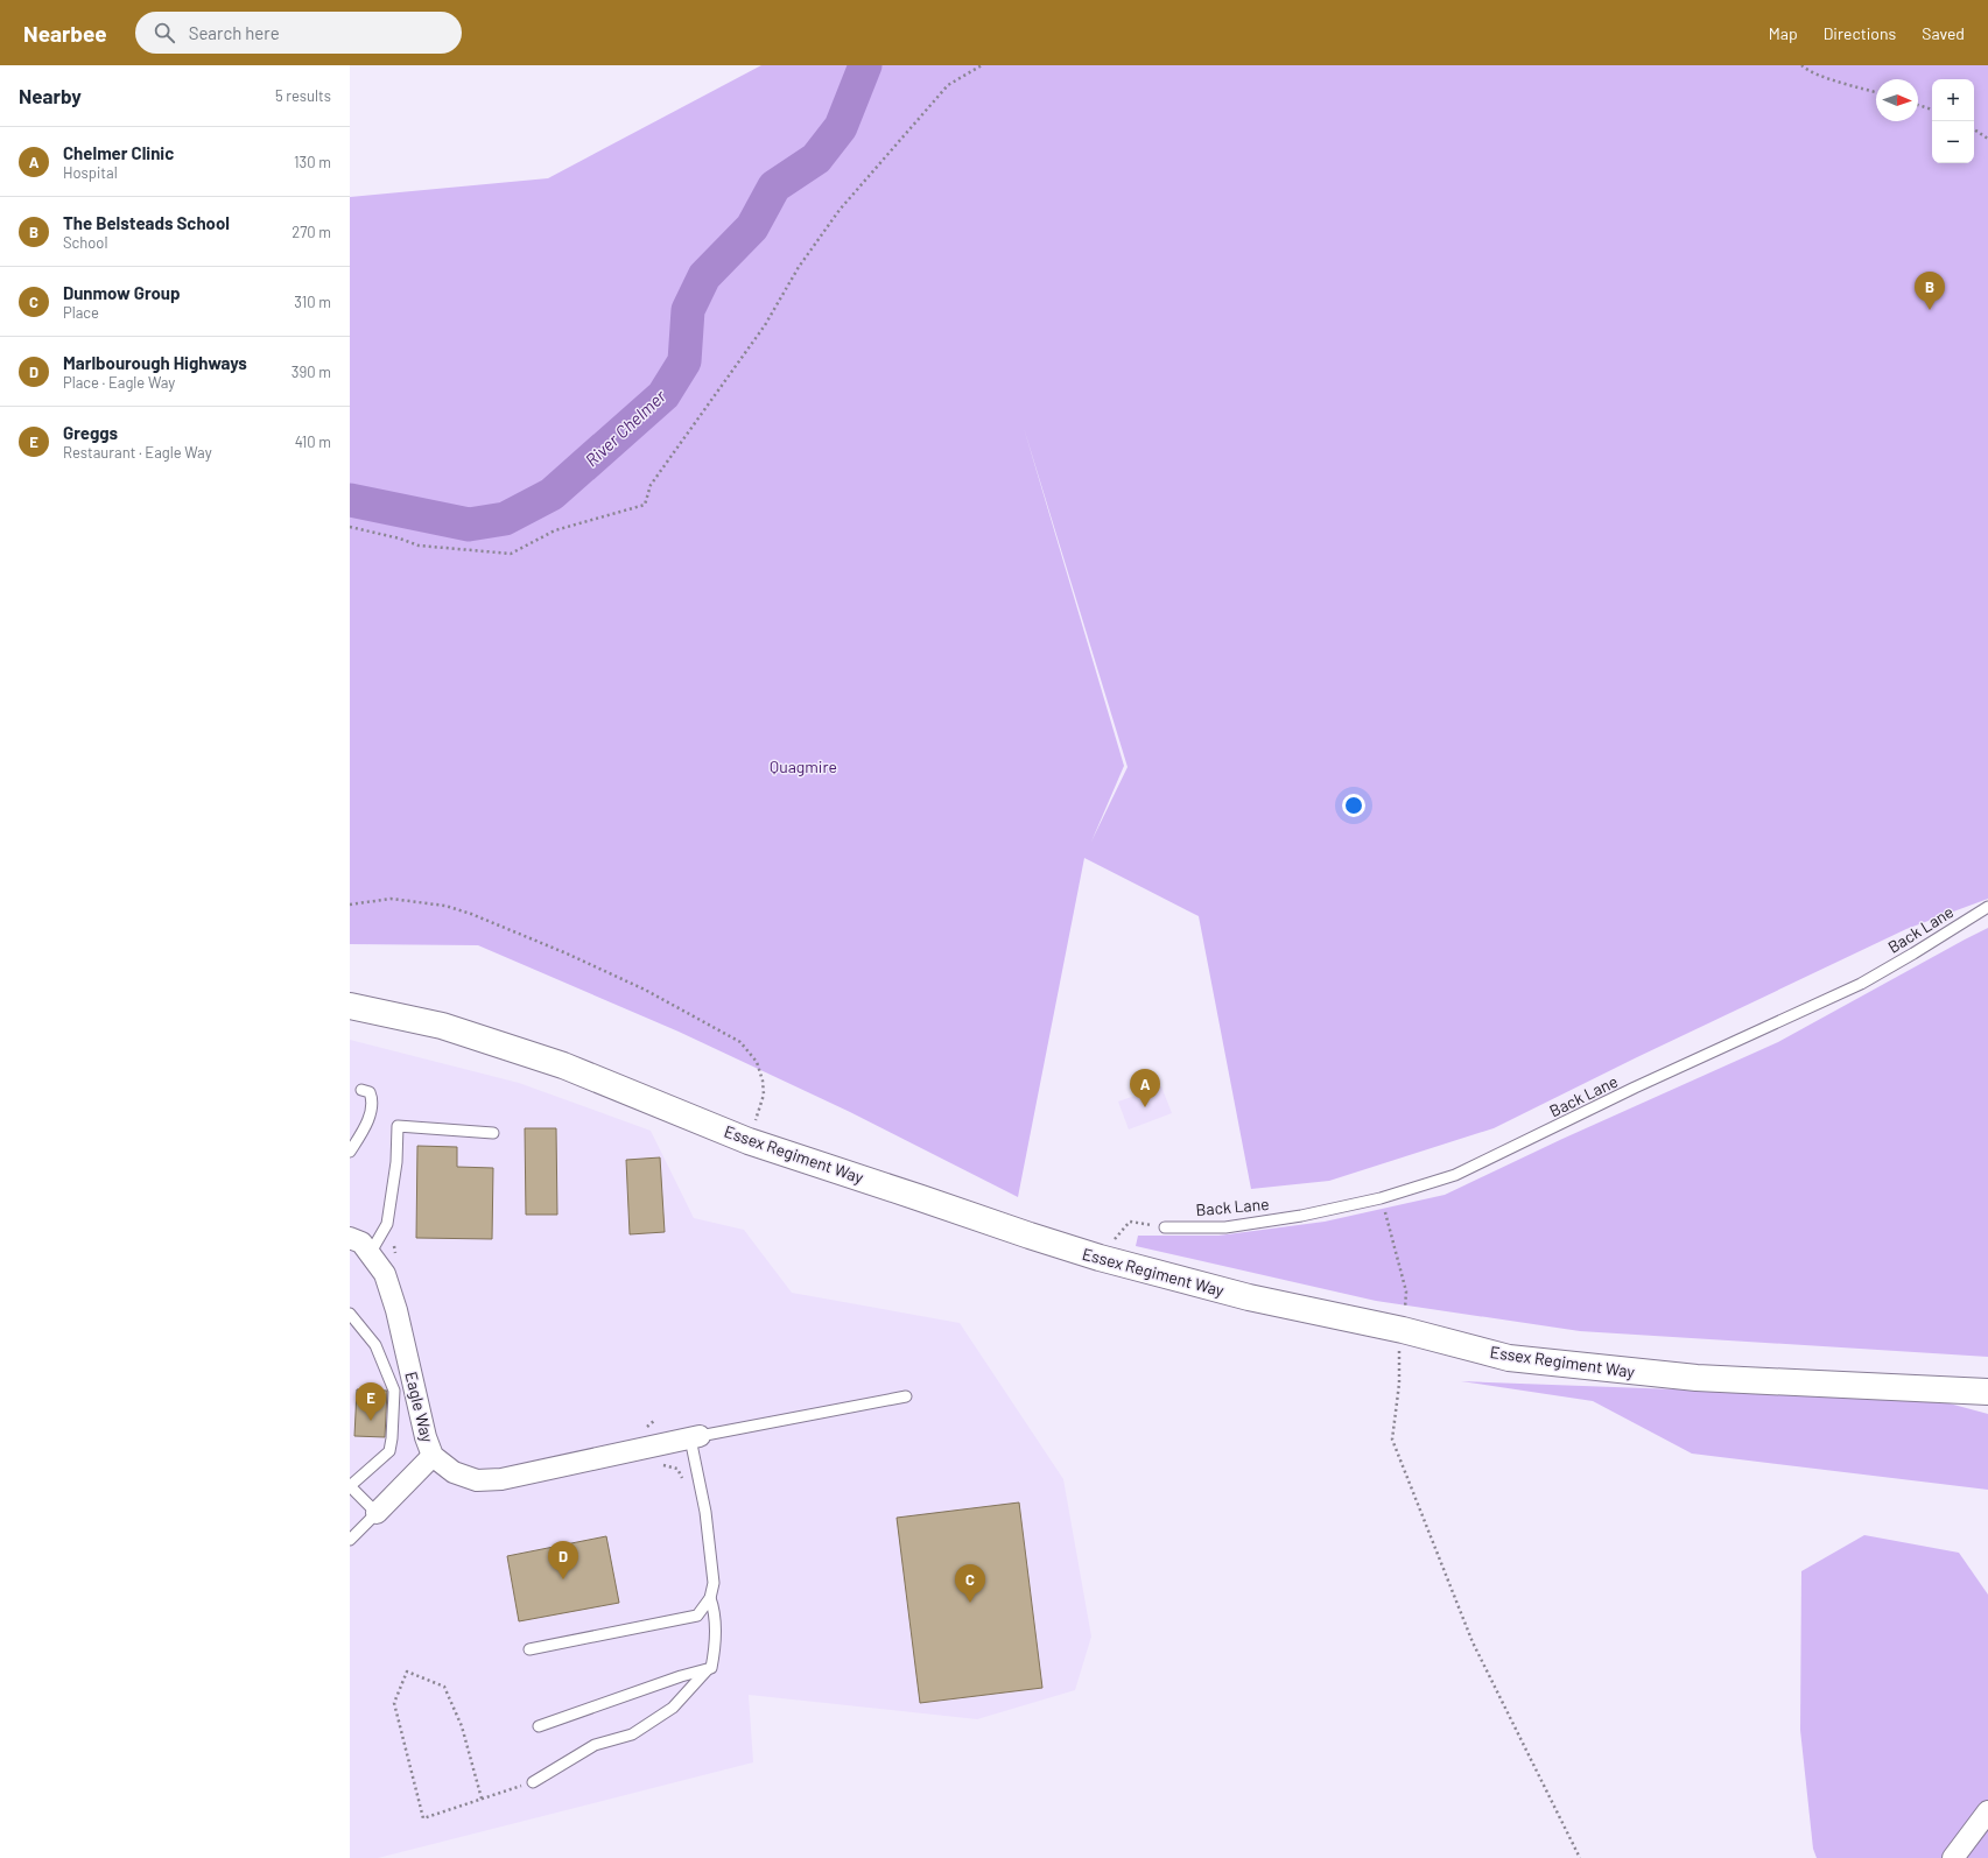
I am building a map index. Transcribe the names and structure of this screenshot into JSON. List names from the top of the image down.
{
  "streets": {
    "highway": ["Essex Regiment Way"],
    "street": ["Eagle Way"],
    "lane": ["Back Lane"]
  },
  "water": ["River Chelmer"],
  "parks": ["Quagmire"],
  "north": "right",
  "page": {
    "header": "Nearbee",
    "search": "Search here",
    "nav": ["Map", "Directions", "Saved"],
    "heading": ["Nearby", "5 results"],
    "map_buttons": ["+", "−"],
    "list": [
      {
        "mark": "A",
        "name": "Chelmer Clinic",
        "note": "Hospital",
        "value": "130 m"
      },
      {
        "mark": "B",
        "name": "The Belsteads School",
        "note": "School",
        "value": "270 m"
      },
      {
        "mark": "C",
        "name": "Dunmow Group",
        "note": "Place",
        "value": "310 m"
      },
      {
        "mark": "D",
        "name": "Marlbourough Highways",
        "note": "Place · Eagle Way",
        "value": "390 m"
      },
      {
        "mark": "E",
        "name": "Greggs",
        "note": "Restaurant · Eagle Way",
        "value": "410 m"
      }
    ],
    "pins": [
      "B",
      "A",
      "E",
      "D",
      "C"
    ]
  }
}
